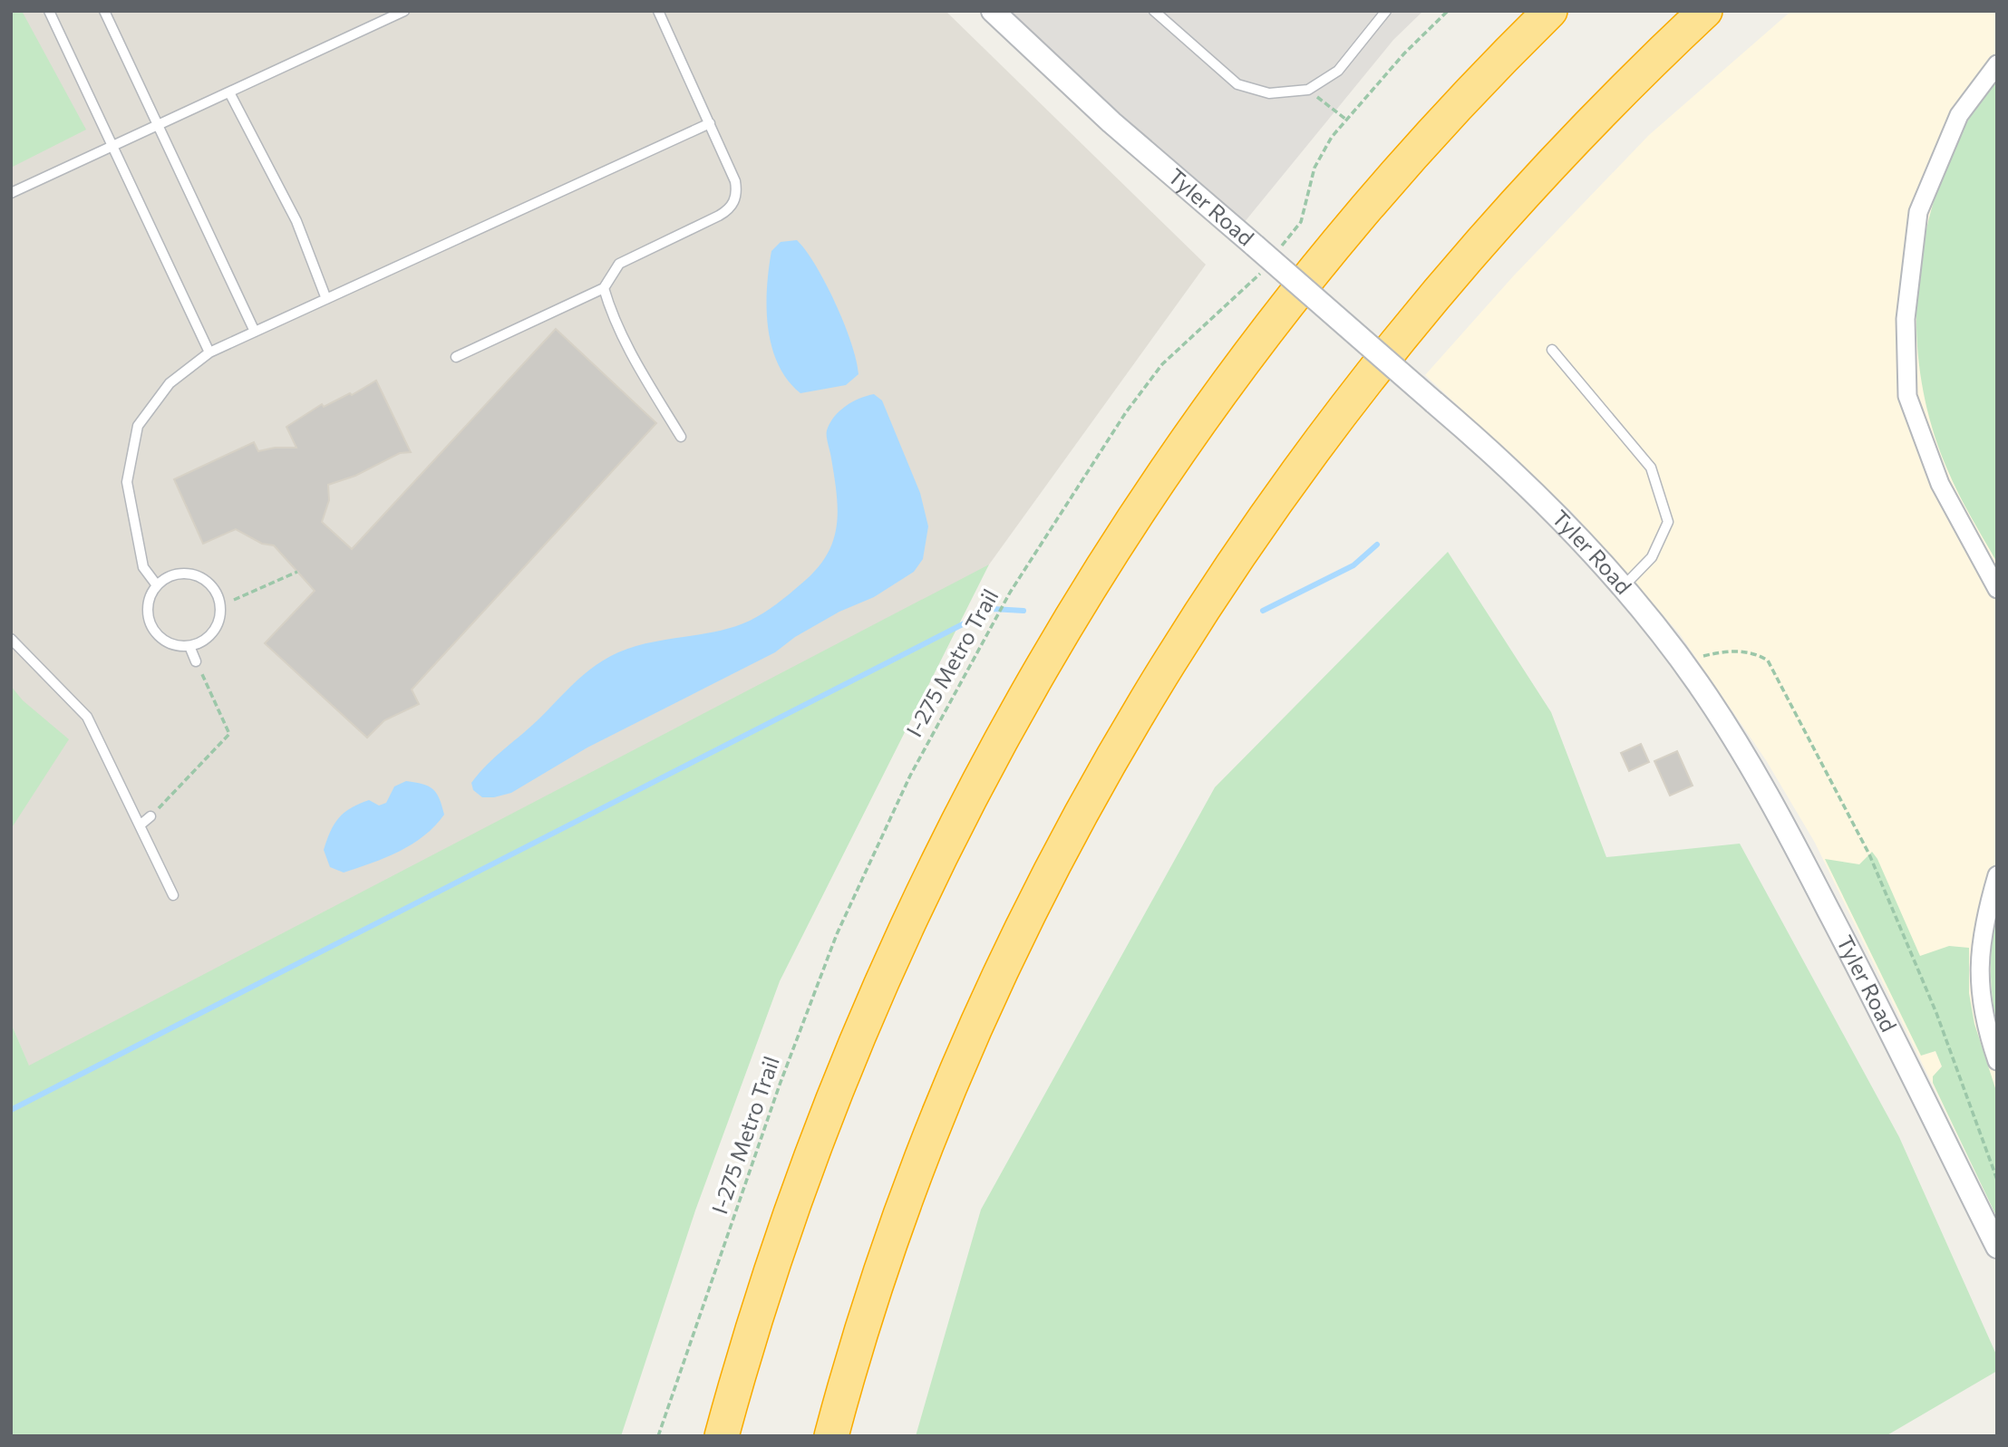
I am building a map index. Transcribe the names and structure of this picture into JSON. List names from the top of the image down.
{
  "streets": {
    "street": ["Tyler Road"],
    "path": ["I-275 Metro Trail"]
  }
}
